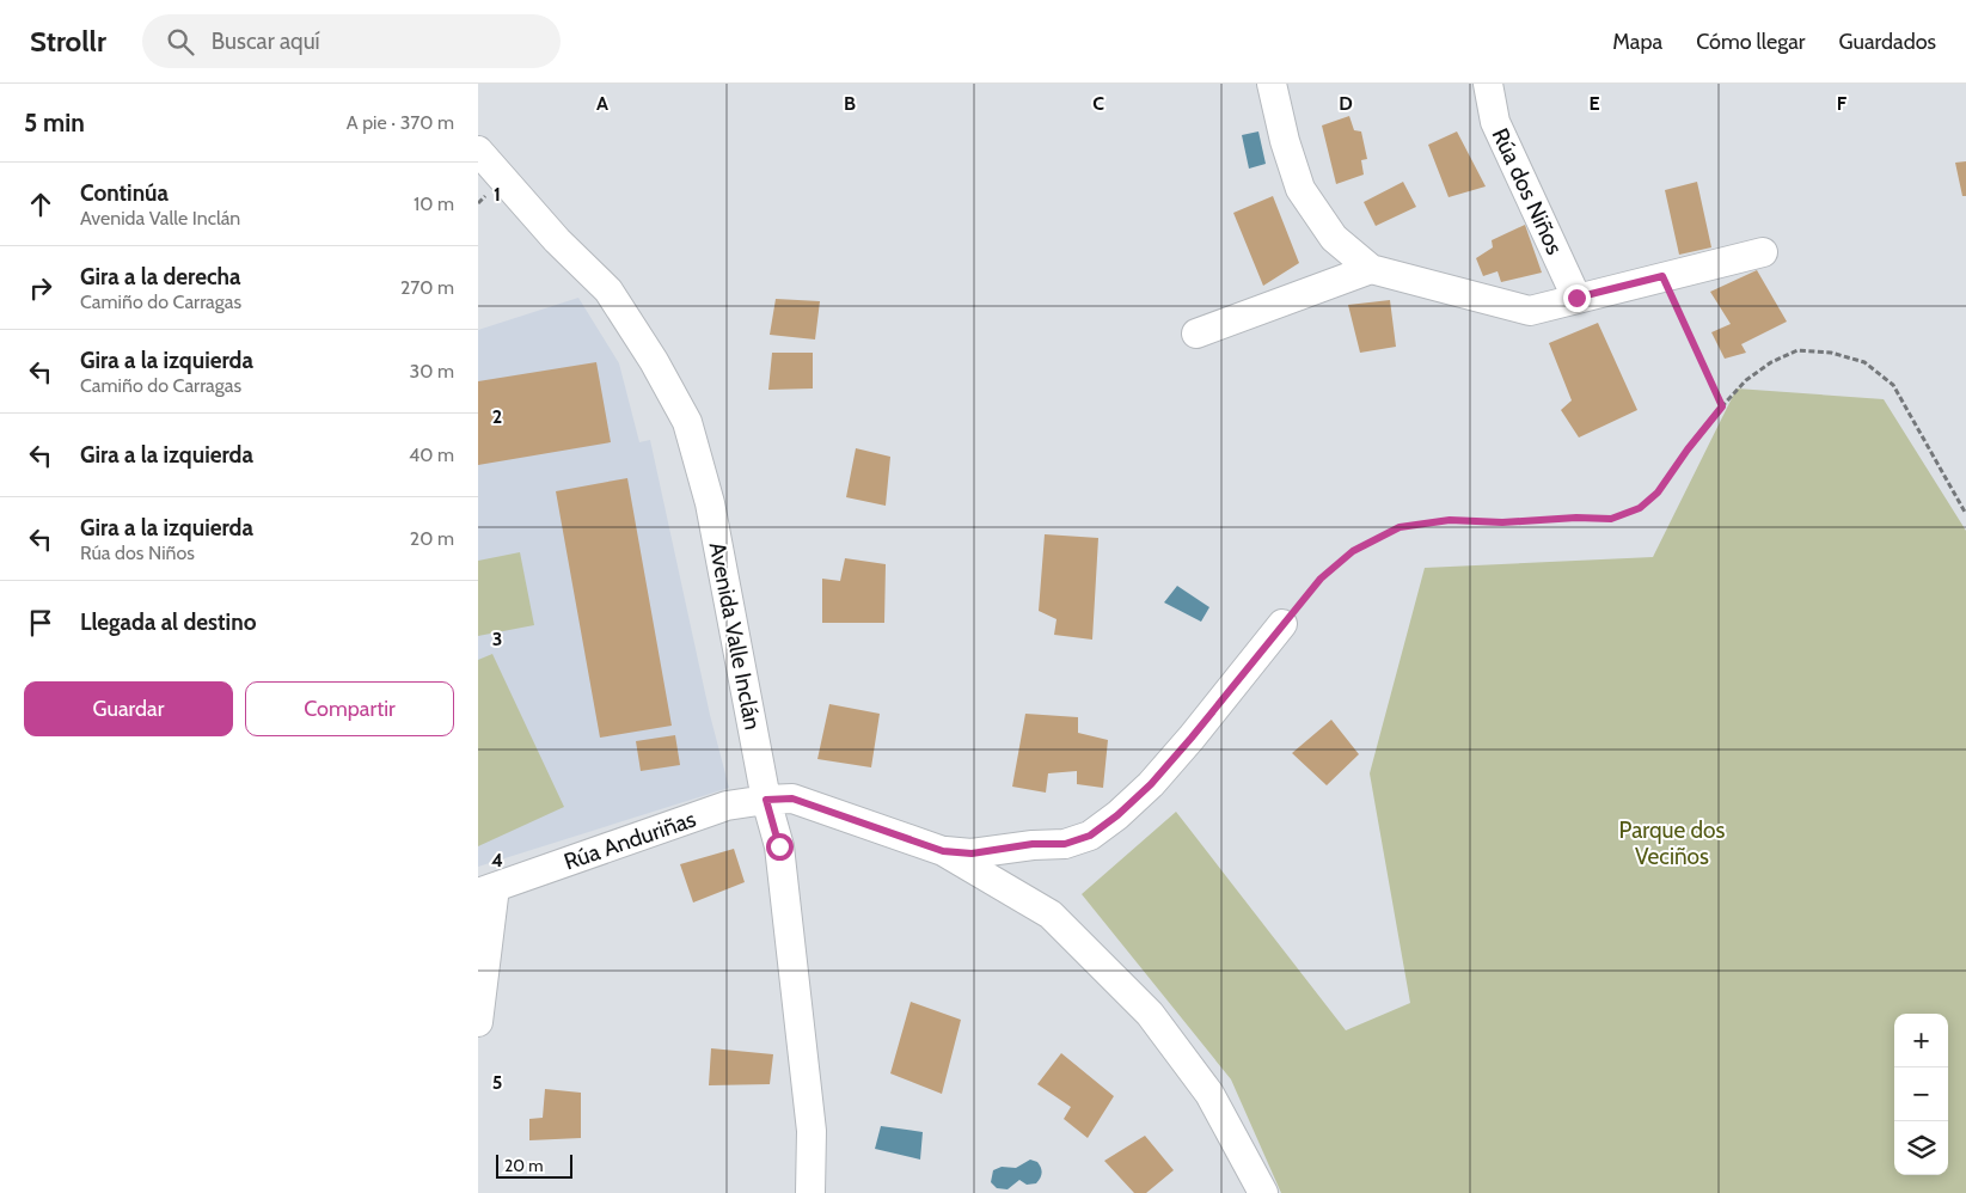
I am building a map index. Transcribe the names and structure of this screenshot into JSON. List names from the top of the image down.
{
  "streets": {
    "street": ["Rúa dos Niños", "Avenida Valle Inclán", "Rúa Anduriñas"]
  },
  "crossings": [
    ["Avenida Valle Inclán", "Rúa Anduriñas"]
  ],
  "parks": ["Parque dos Veciños"],
  "scale_bar": "20 m",
  "page": {
    "header": "Strollr",
    "search": "Buscar aquí",
    "nav": ["Mapa", "Cómo llegar", "Guardados"],
    "heading": ["5 min", "A pie · 370 m"],
    "list": [
      ["Continúa", "Avenida Valle Inclán", "10 m"],
      ["Gira a la derecha", "Camiño do Carragas", "270 m"],
      ["Gira a la izquierda", "Camiño do Carragas", "30 m"],
      ["Gira a la izquierda", "40 m"],
      ["Gira a la izquierda", "Rúa dos Niños", "20 m"],
      "Llegada al destino"
    ],
    "buttons": ["Guardar", "Compartir"],
    "map_buttons": ["+", "−"],
    "scale": "20 m"
  },
  "grid": {
    "columns": [
      "A",
      "B",
      "C",
      "D",
      "E",
      "F"
    ],
    "rows": [
      "1",
      "2",
      "3",
      "4",
      "5"
    ]
  }
}
